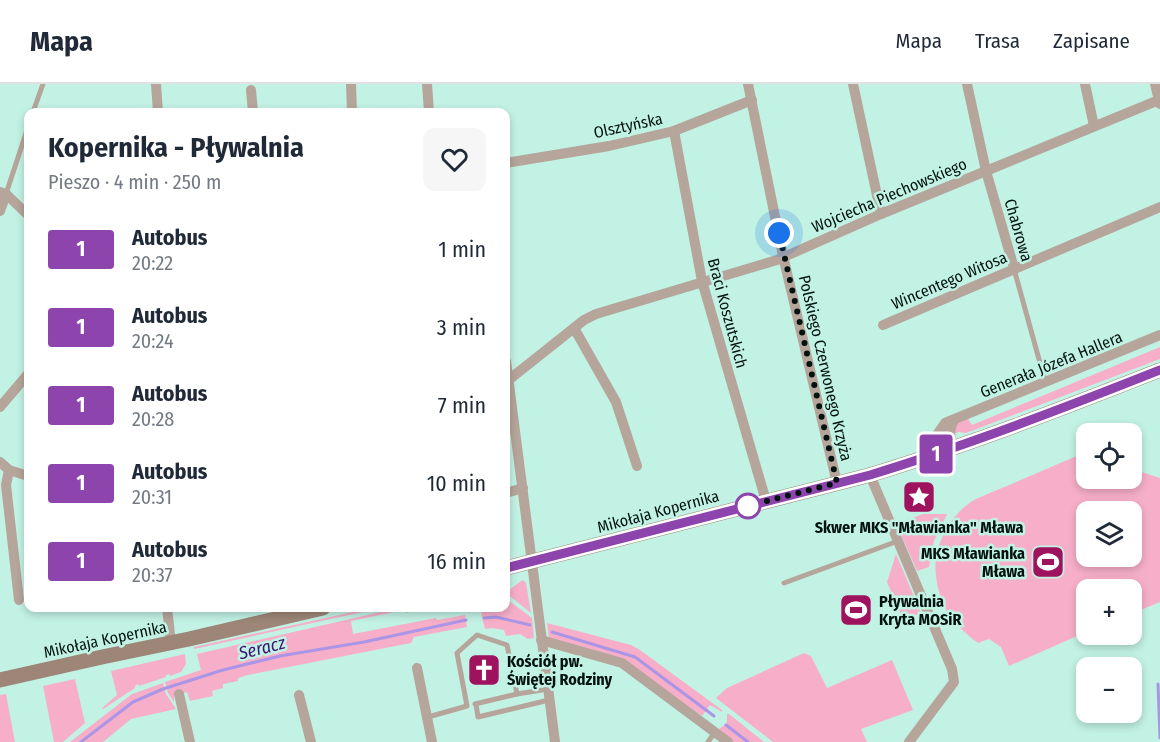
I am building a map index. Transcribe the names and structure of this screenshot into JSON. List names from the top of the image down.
{
  "streets": {
    "street": [
      "Olsztyńska",
      "Wojciecha Piechowskiego",
      "Chabrowa",
      "Wincentego Witosa",
      "Braci Koszutskich",
      "Generała Józefa Hallera",
      "Polskiego Czerwonego Krzyża",
      "Mikołaja Kopernika"
    ]
  },
  "crossings": [
    ["Olsztyńska", "Braci Koszutskich"],
    ["Olsztyńska", "Polskiego Czerwonego Krzyża"],
    ["Wojciecha Piechowskiego", "Chabrowa"],
    ["Wojciecha Piechowskiego", "Braci Koszutskich"],
    ["Wojciecha Piechowskiego", "Polskiego Czerwonego Krzyża"],
    ["Chabrowa", "Wincentego Witosa"],
    ["Chabrowa", "Generała Józefa Hallera"],
    ["Braci Koszutskich", "Mikołaja Kopernika"],
    ["Generała Józefa Hallera", "Mikołaja Kopernika"],
    ["Polskiego Czerwonego Krzyża", "Mikołaja Kopernika"]
  ],
  "water": ["Seracz"],
  "places": {
    "place": ["Skwer MKS \"Mławianka\" Mława"],
    "sports": ["MKS Mławianka Mława", "Pływalnia Kryta MOSiR"],
    "church": ["Kościół pw. Świętej Rodziny"]
  },
  "lines": ["bus line 1"],
  "page": {
    "header": "Mapa",
    "nav": ["Mapa", "Trasa", "Zapisane"],
    "on_map": "1",
    "heading": ["Kopernika - Pływalnia", "Pieszo · 4 min · 250 m"],
    "list": [
      {
        "mark": "1",
        "name": "Autobus",
        "note": "20:22",
        "value": "1 min"
      },
      {
        "mark": "1",
        "name": "Autobus",
        "note": "20:24",
        "value": "3 min"
      },
      {
        "mark": "1",
        "name": "Autobus",
        "note": "20:28",
        "value": "7 min"
      },
      {
        "mark": "1",
        "name": "Autobus",
        "note": "20:31",
        "value": "10 min"
      },
      {
        "mark": "1",
        "name": "Autobus",
        "note": "20:37",
        "value": "16 min"
      }
    ],
    "map_buttons": ["+", "−"]
  }
}
